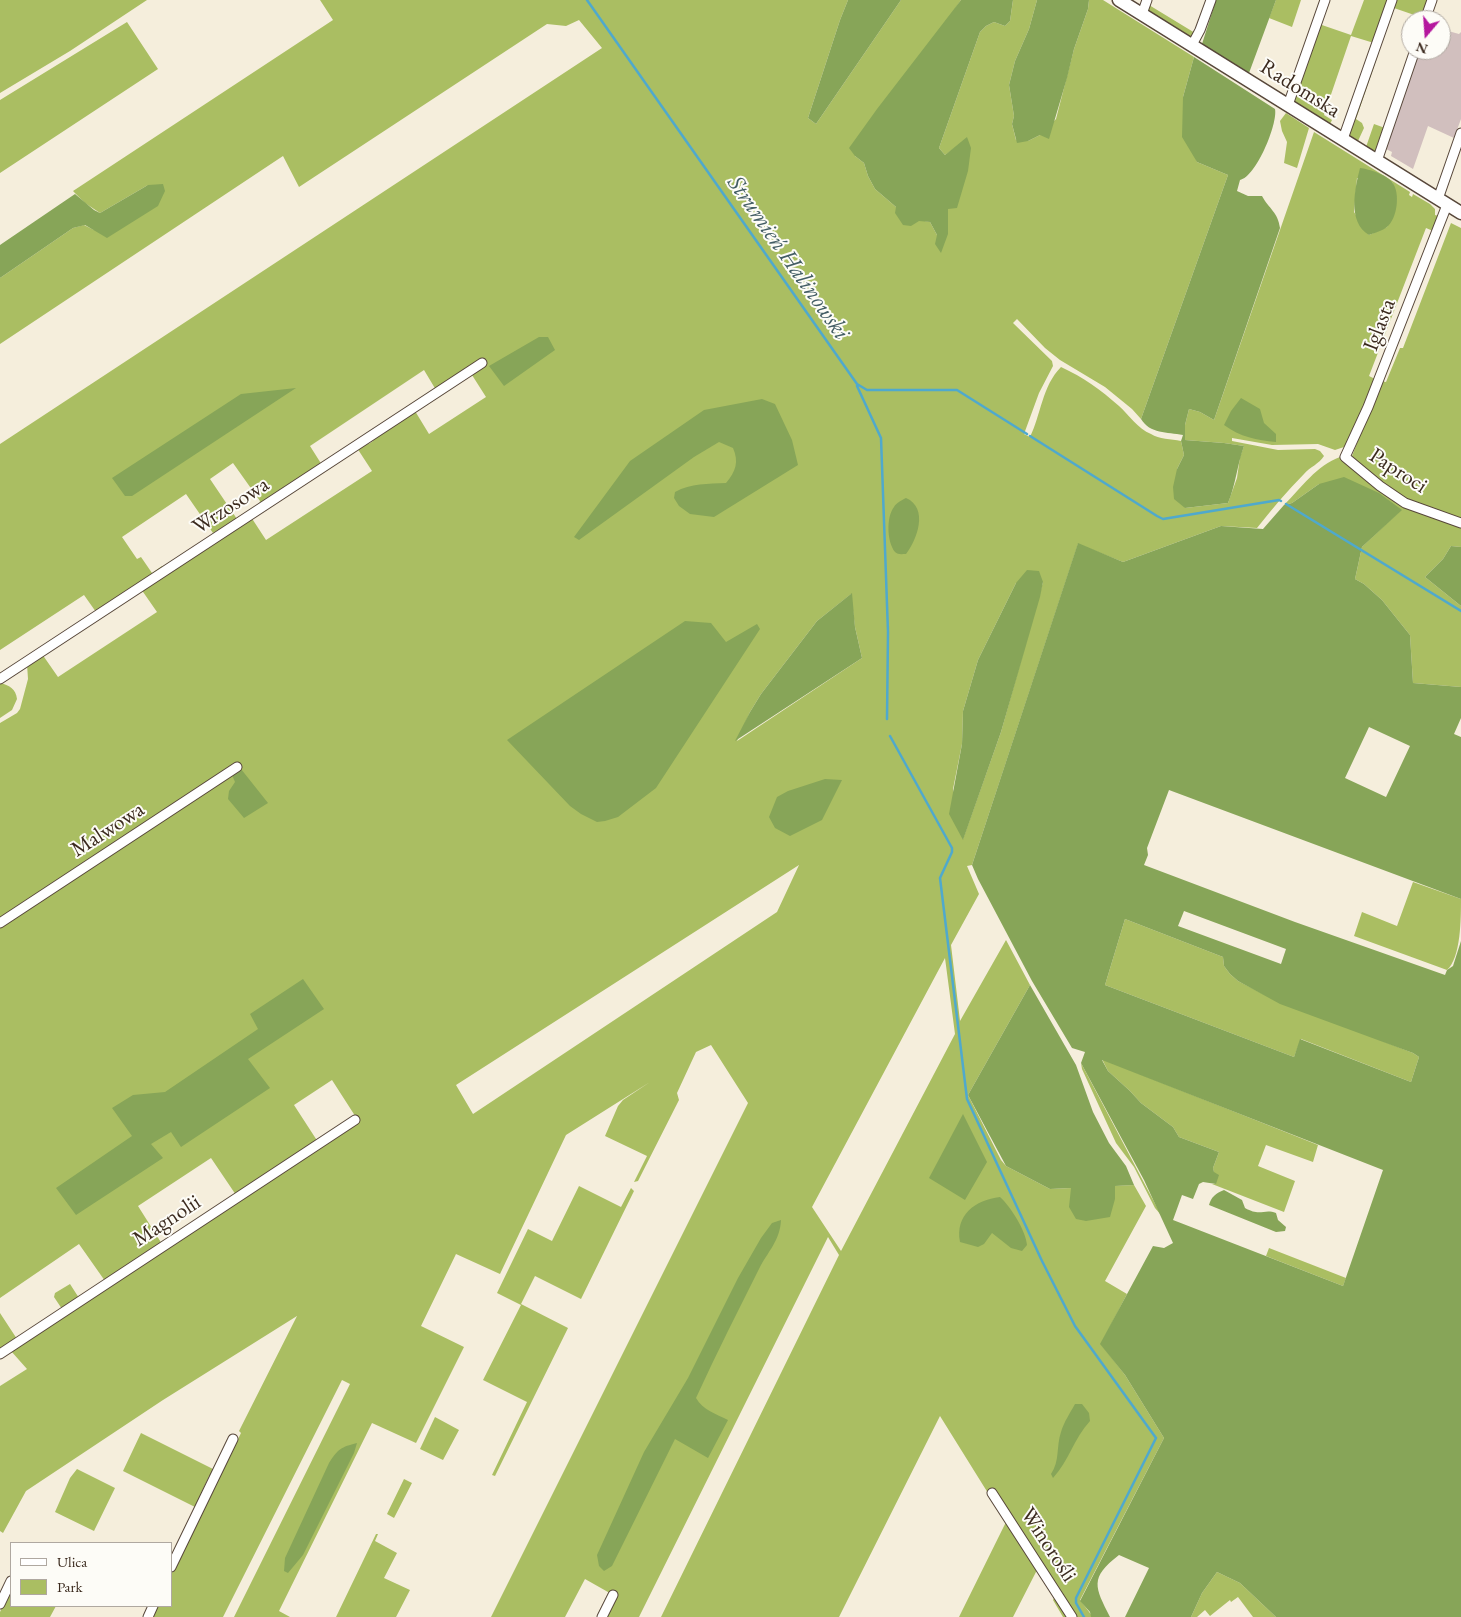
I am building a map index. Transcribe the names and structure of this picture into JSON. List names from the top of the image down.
{
  "streets": {
    "street": [
      "Radomska",
      "Iglasta",
      "Paproci",
      "Wrzosowa",
      "Malwowa",
      "Magnolii",
      "Winorośli"
    ]
  },
  "crossings": [
    ["Radomska", "Iglasta"],
    ["Iglasta", "Paproci"]
  ],
  "water": ["Strumień Halinowski"],
  "legend": ["Ulica", "Park"],
  "north": "bottom"
}
